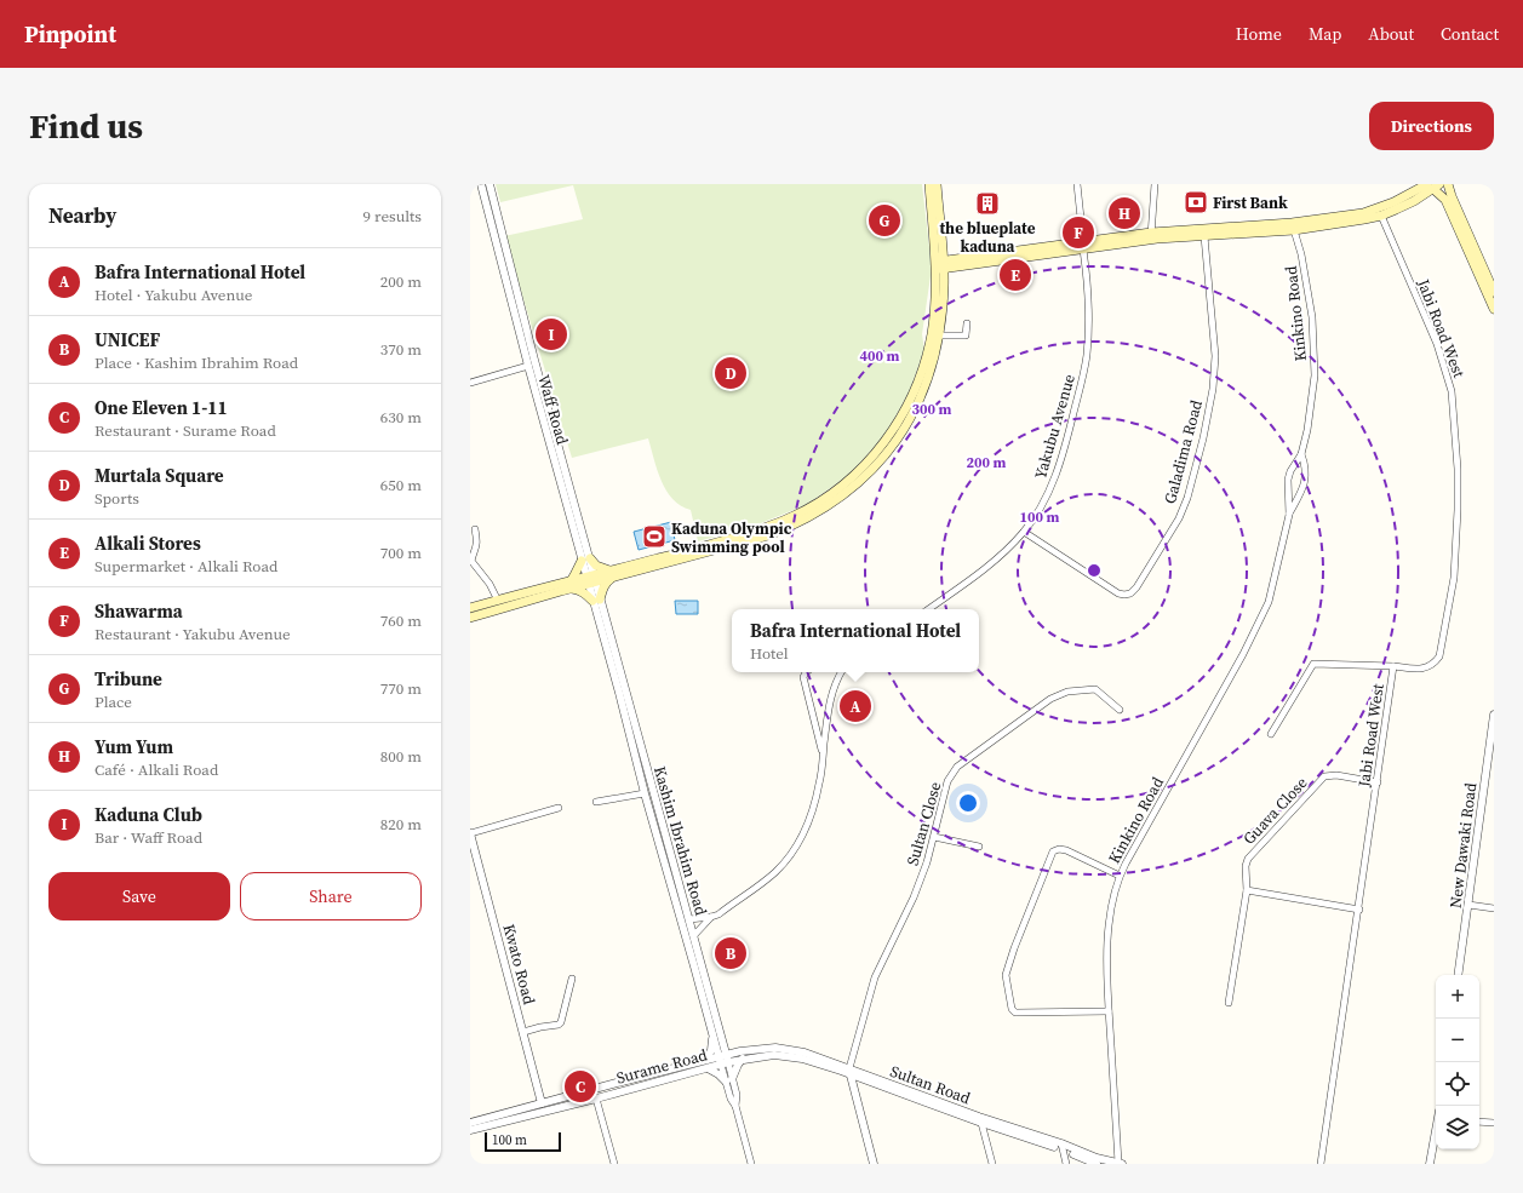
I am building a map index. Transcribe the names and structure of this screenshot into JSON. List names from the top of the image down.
{
  "streets": {
    "street": [
      "Kinkino Road",
      "Jabi Road West",
      "Waff Road",
      "Yakubu Avenue",
      "Galadima Road",
      "Guava Close",
      "Sultan Close",
      "Kashim Ibrahim Road",
      "New Dawaki Road",
      "Kwato Road",
      "Surame Road",
      "Sultan Road"
    ]
  },
  "crossings": [
    ["Kinkino Road", "Sultan Road"],
    ["Jabi Road West", "Guava Close"],
    ["Waff Road", "Kashim Ibrahim Road"],
    ["Yakubu Avenue", "Galadima Road"],
    ["Sultan Close", "Sultan Road"],
    ["Kashim Ibrahim Road", "Surame Road"],
    ["Kashim Ibrahim Road", "Sultan Road"],
    ["Kwato Road", "Surame Road"],
    ["Surame Road", "Sultan Road"]
  ],
  "places": {
    "bank": ["First Bank"],
    "building": ["the blueplate kaduna"],
    "sports": ["Kaduna Olympic Swimming pool"]
  },
  "scale_bar": "100 m",
  "page": {
    "header": "Pinpoint",
    "nav": [
      "Home",
      "Map",
      "About",
      "Contact"
    ],
    "buttons": [
      "Directions",
      ["Save", "Share"]
    ],
    "title": "Find us",
    "heading": ["Nearby", "9 results"],
    "pins": [
      "H",
      "G",
      "F",
      "E",
      "I",
      "D",
      "A",
      "B",
      "C"
    ],
    "list": [
      {
        "mark": "A",
        "name": "Bafra International Hotel",
        "note": "Hotel · Yakubu Avenue",
        "value": "200 m"
      },
      {
        "mark": "B",
        "name": "UNICEF",
        "note": "Place · Kashim Ibrahim Road",
        "value": "370 m"
      },
      {
        "mark": "C",
        "name": "One Eleven 1-11",
        "note": "Restaurant · Surame Road",
        "value": "630 m"
      },
      {
        "mark": "D",
        "name": "Murtala Square",
        "note": "Sports",
        "value": "650 m"
      },
      {
        "mark": "E",
        "name": "Alkali Stores",
        "note": "Supermarket · Alkali Road",
        "value": "700 m"
      },
      {
        "mark": "F",
        "name": "Shawarma",
        "note": "Restaurant · Yakubu Avenue",
        "value": "760 m"
      },
      {
        "mark": "G",
        "name": "Tribune",
        "note": "Place",
        "value": "770 m"
      },
      {
        "mark": "H",
        "name": "Yum Yum",
        "note": "Café · Alkali Road",
        "value": "800 m"
      },
      {
        "mark": "I",
        "name": "Kaduna Club",
        "note": "Bar · Waff Road",
        "value": "820 m"
      }
    ],
    "popup": ["Bafra International Hotel", "Hotel"],
    "map_buttons": ["+", "−"],
    "scale": "100 m"
  },
  "rings": [
    "400 m",
    "300 m",
    "200 m",
    "100 m"
  ]
}
